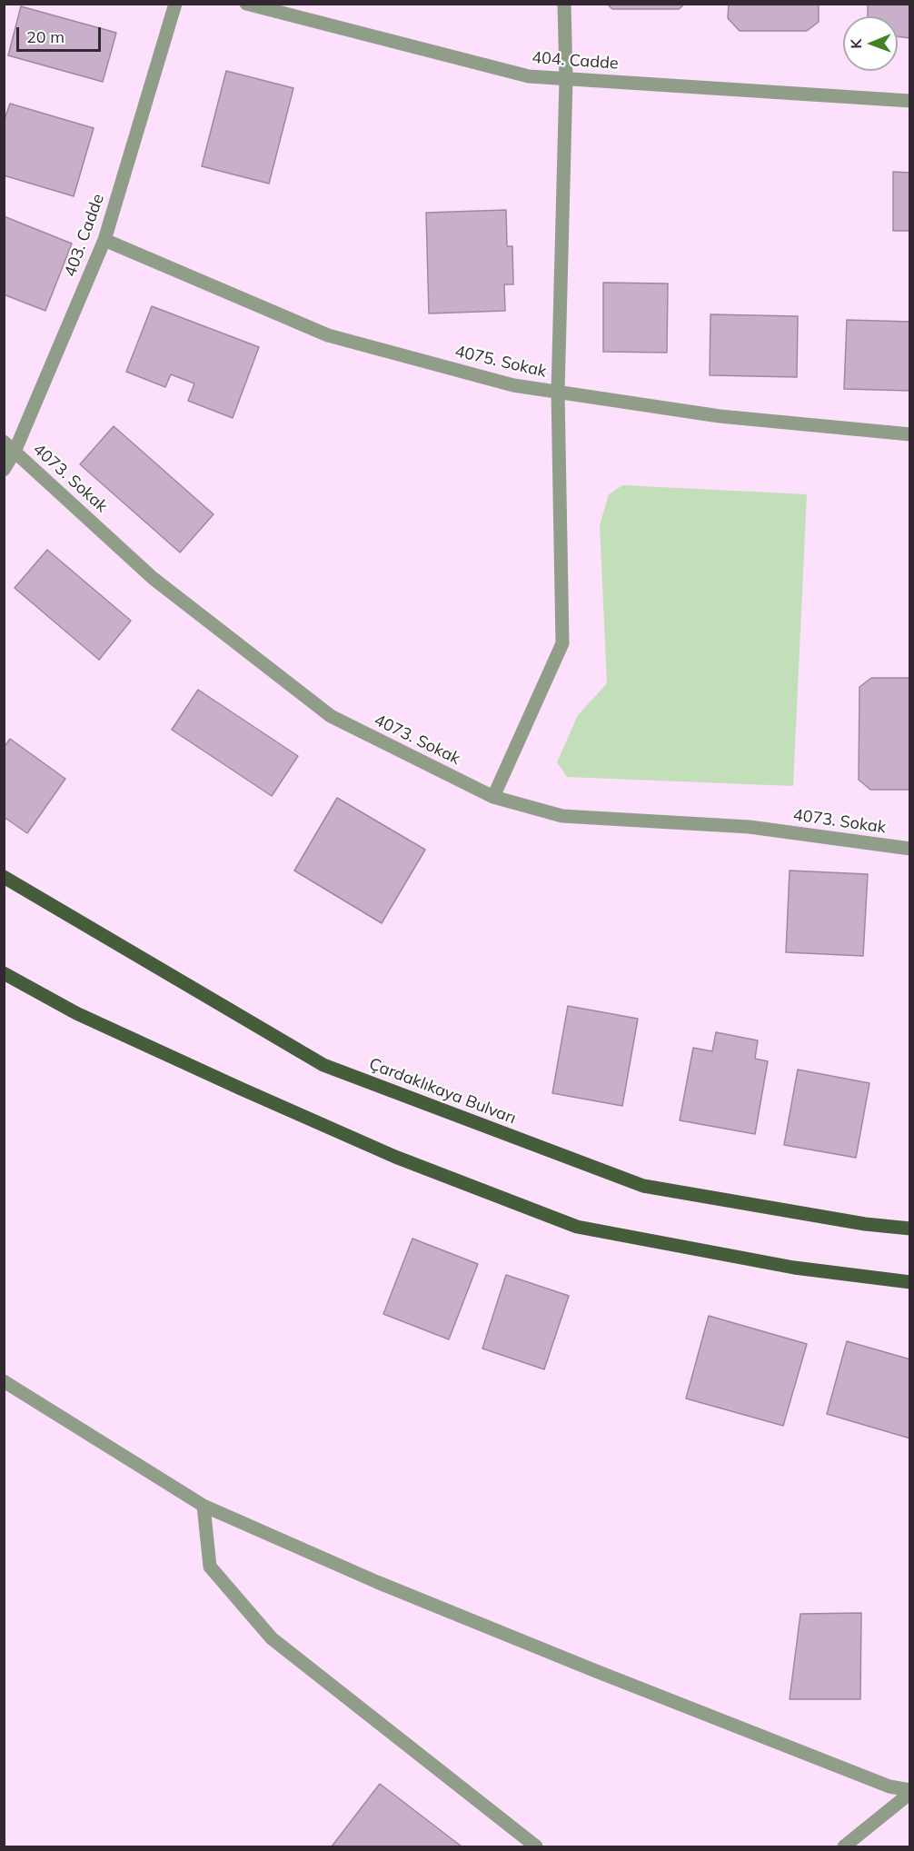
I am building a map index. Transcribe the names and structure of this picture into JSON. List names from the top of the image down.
{
  "streets": {
    "main road": ["Çardaklıkaya Bulvarı"],
    "street": [
      "404. Cadde",
      "403. Cadde",
      "4075. Sokak",
      "4073. Sokak"
    ]
  },
  "crossings": [
    ["403. Cadde", "4075. Sokak"],
    ["403. Cadde", "4073. Sokak"]
  ],
  "scale_bar": "20 m",
  "north": "left"
}
